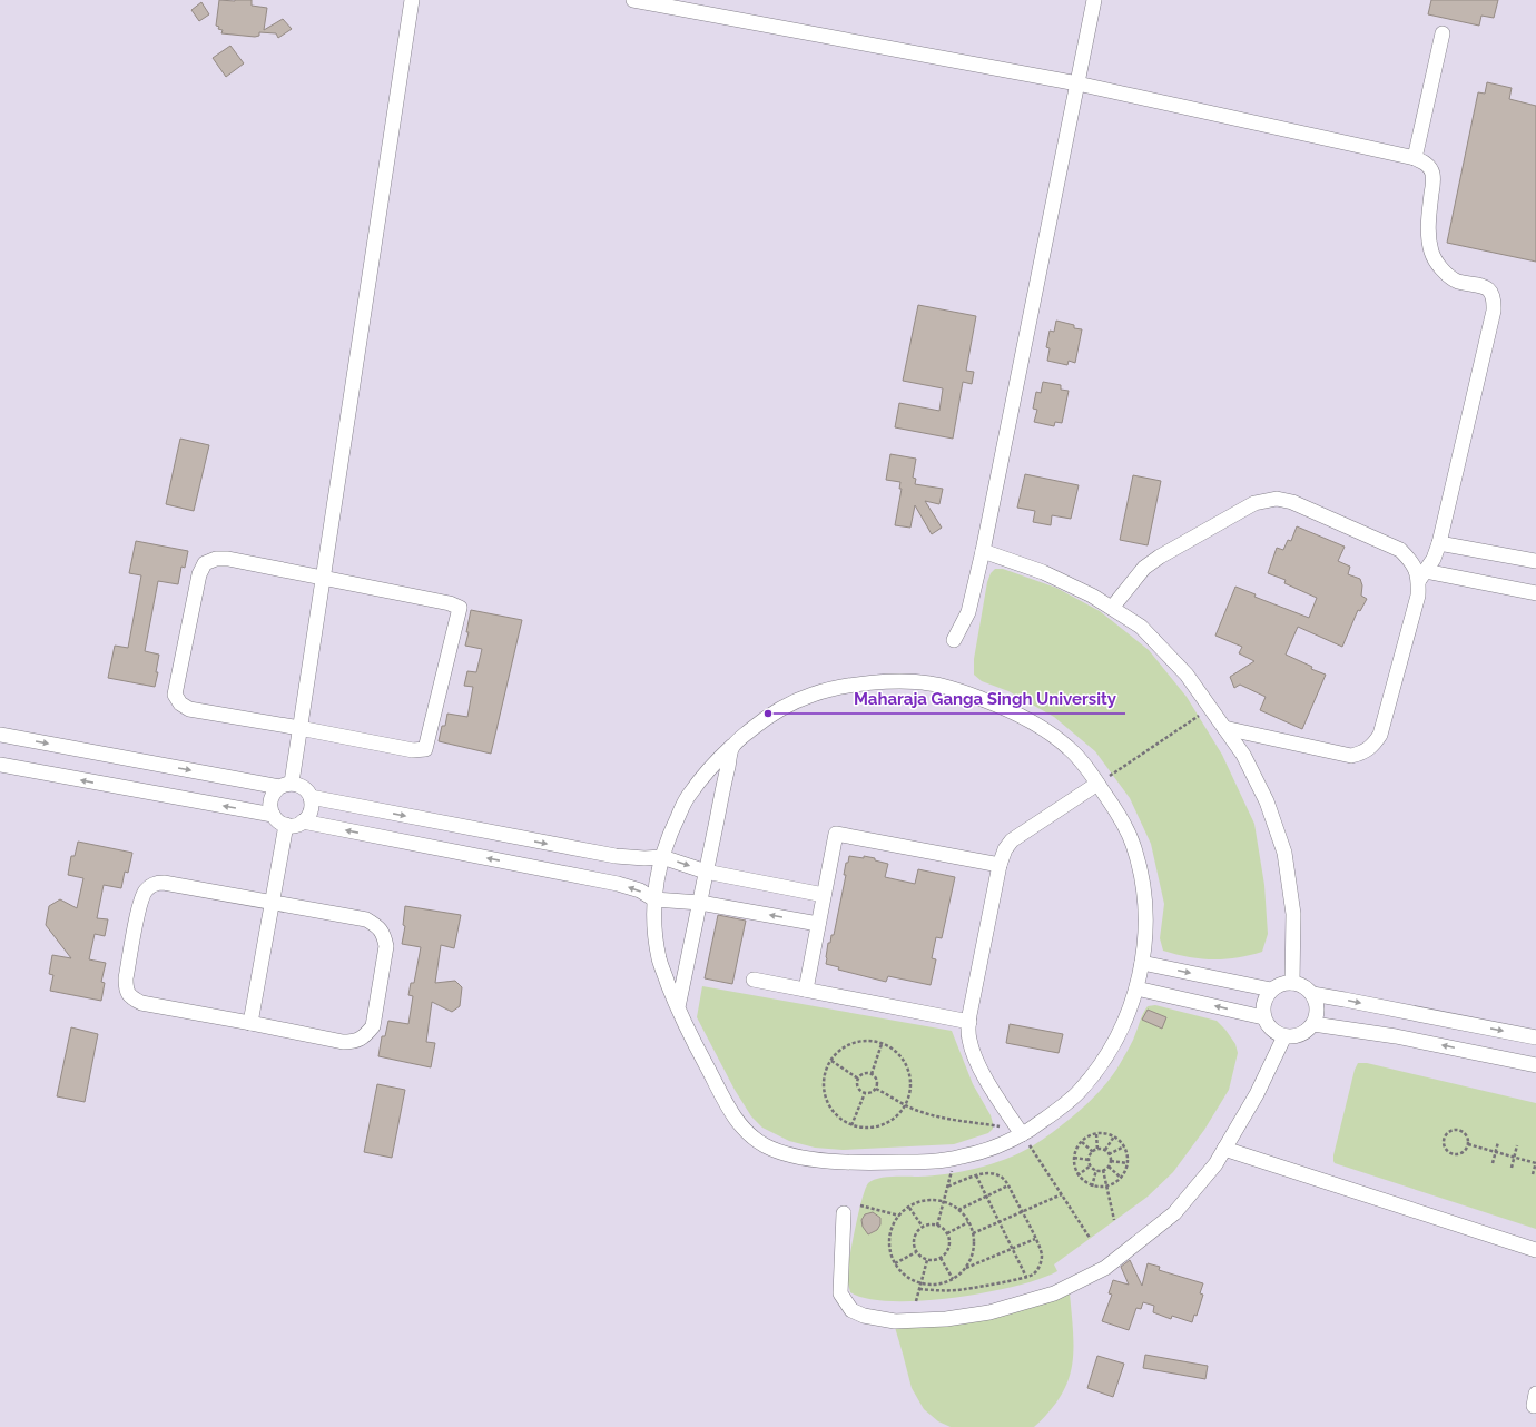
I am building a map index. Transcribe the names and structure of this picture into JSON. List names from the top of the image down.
{
  "places": ["Maharaja Ganga Singh University"]
}
